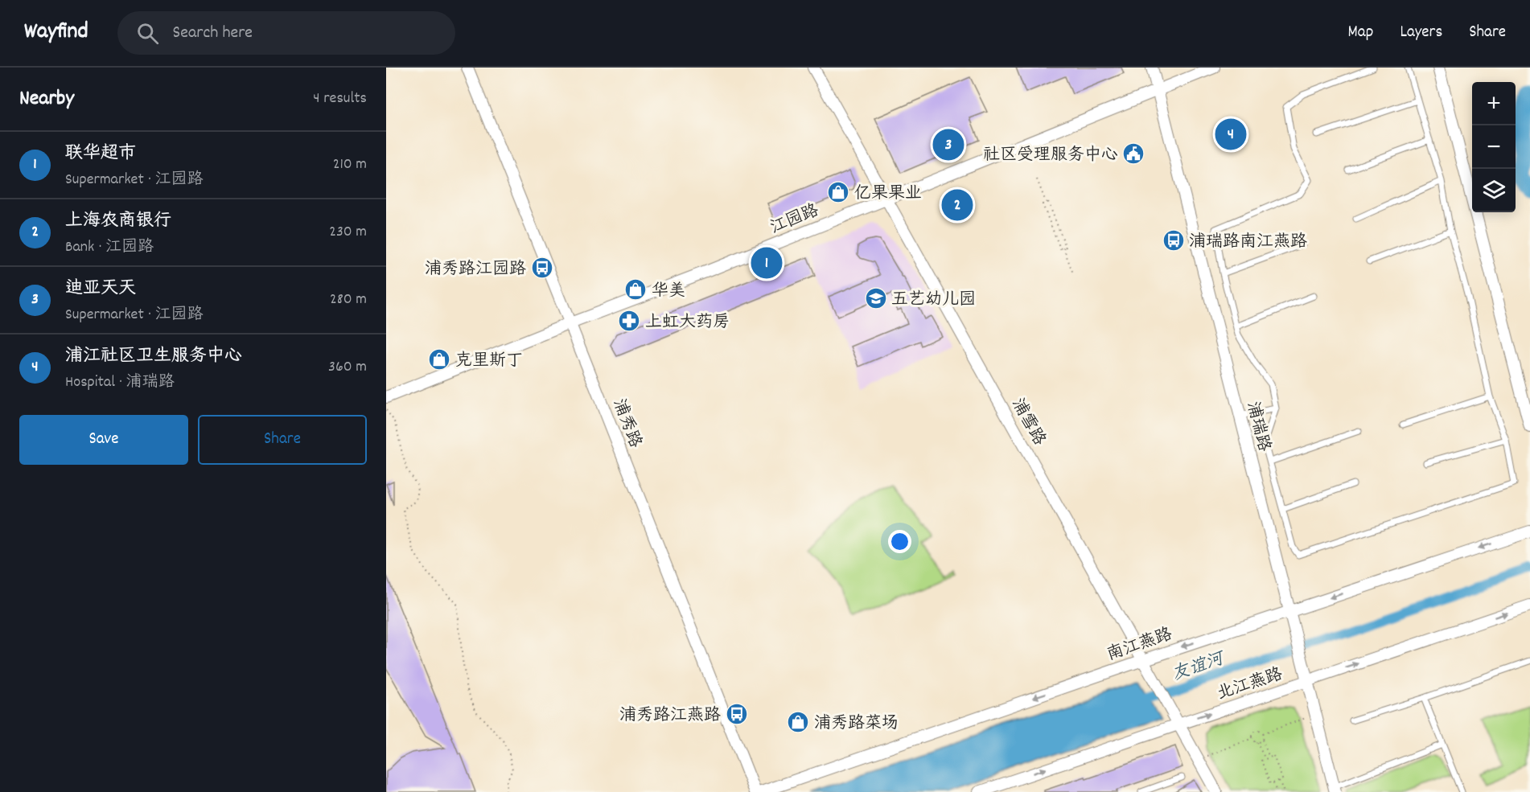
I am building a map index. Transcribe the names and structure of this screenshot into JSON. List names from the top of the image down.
{
  "streets": {
    "street": [
      "江园路",
      "浦雪路",
      "浦秀路",
      "浦瑞路",
      "南江燕路",
      "北江燕路"
    ]
  },
  "crossings": [
    ["江园路", "浦雪路"],
    ["江园路", "浦秀路"],
    ["江园路", "浦瑞路"],
    ["浦雪路", "南江燕路"],
    ["浦雪路", "北江燕路"],
    ["浦瑞路", "南江燕路"],
    ["浦瑞路", "北江燕路"]
  ],
  "one_way": ["南江燕路", "北江燕路"],
  "water": ["友谊河"],
  "places": {
    "public building": ["社区受理服务中心"],
    "shop": [
      "亿果果业",
      "华美",
      "克里斯丁",
      "浦秀路菜场"
    ],
    "bus stop": ["浦瑞路南江燕路", "浦秀路江园路", "浦秀路江燕路"],
    "school or university": ["五艺幼儿园"],
    "pharmacy": ["上虹大药房"]
  },
  "page": {
    "header": "Wayfind",
    "search": "Search here",
    "nav": ["Map", "Layers", "Share"],
    "heading": ["Nearby", "4 results"],
    "map_buttons": ["+", "−"],
    "pins": [
      "4",
      "3",
      "2",
      "1"
    ],
    "list": [
      {
        "mark": "1",
        "name": "联华超市",
        "note": "Supermarket · 江园路",
        "value": "210 m"
      },
      {
        "mark": "2",
        "name": "上海农商银行",
        "note": "Bank · 江园路",
        "value": "230 m"
      },
      {
        "mark": "3",
        "name": "迪亚天天",
        "note": "Supermarket · 江园路",
        "value": "280 m"
      },
      {
        "mark": "4",
        "name": "浦江社区卫生服务中心",
        "note": "Hospital · 浦瑞路",
        "value": "360 m"
      }
    ],
    "buttons": ["Save", "Share"]
  }
}
